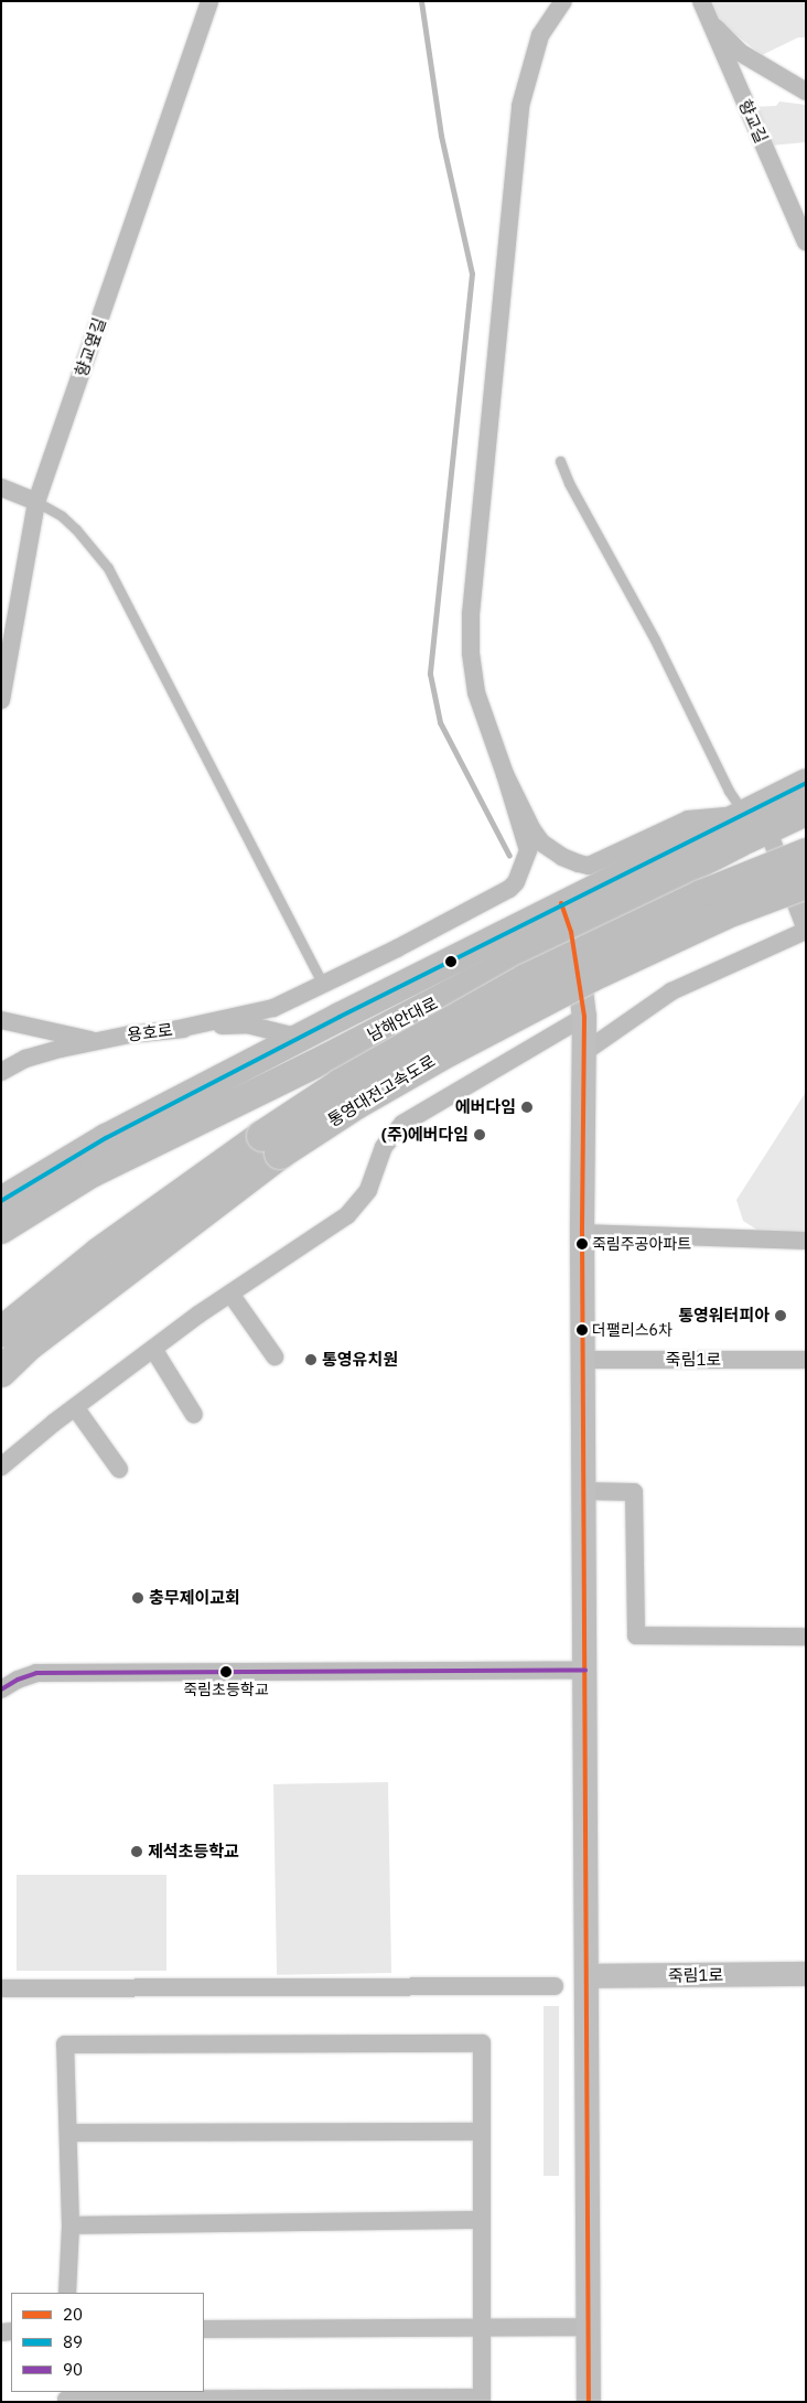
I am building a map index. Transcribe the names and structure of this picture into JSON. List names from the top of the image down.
{
  "streets": {
    "highway": ["통영대전고속도로"],
    "main road": ["남해안대로"],
    "street": [
      "향교길",
      "향교옆길",
      "용호로",
      "죽림1로"
    ]
  },
  "crossings": [
    ["남해안대로", "용호로"]
  ],
  "places": [
    "에버다임",
    "(주)에버다임",
    "죽림주공아파트",
    "통영워터피아",
    "더팰리스6차",
    "통영유치원",
    "충무제이교회",
    "죽림초등학교",
    "제석초등학교"
  ],
  "lines": ["transit line 89", "transit line 20", "transit line 90"],
  "legend": ["20", "89", "90"]
}
